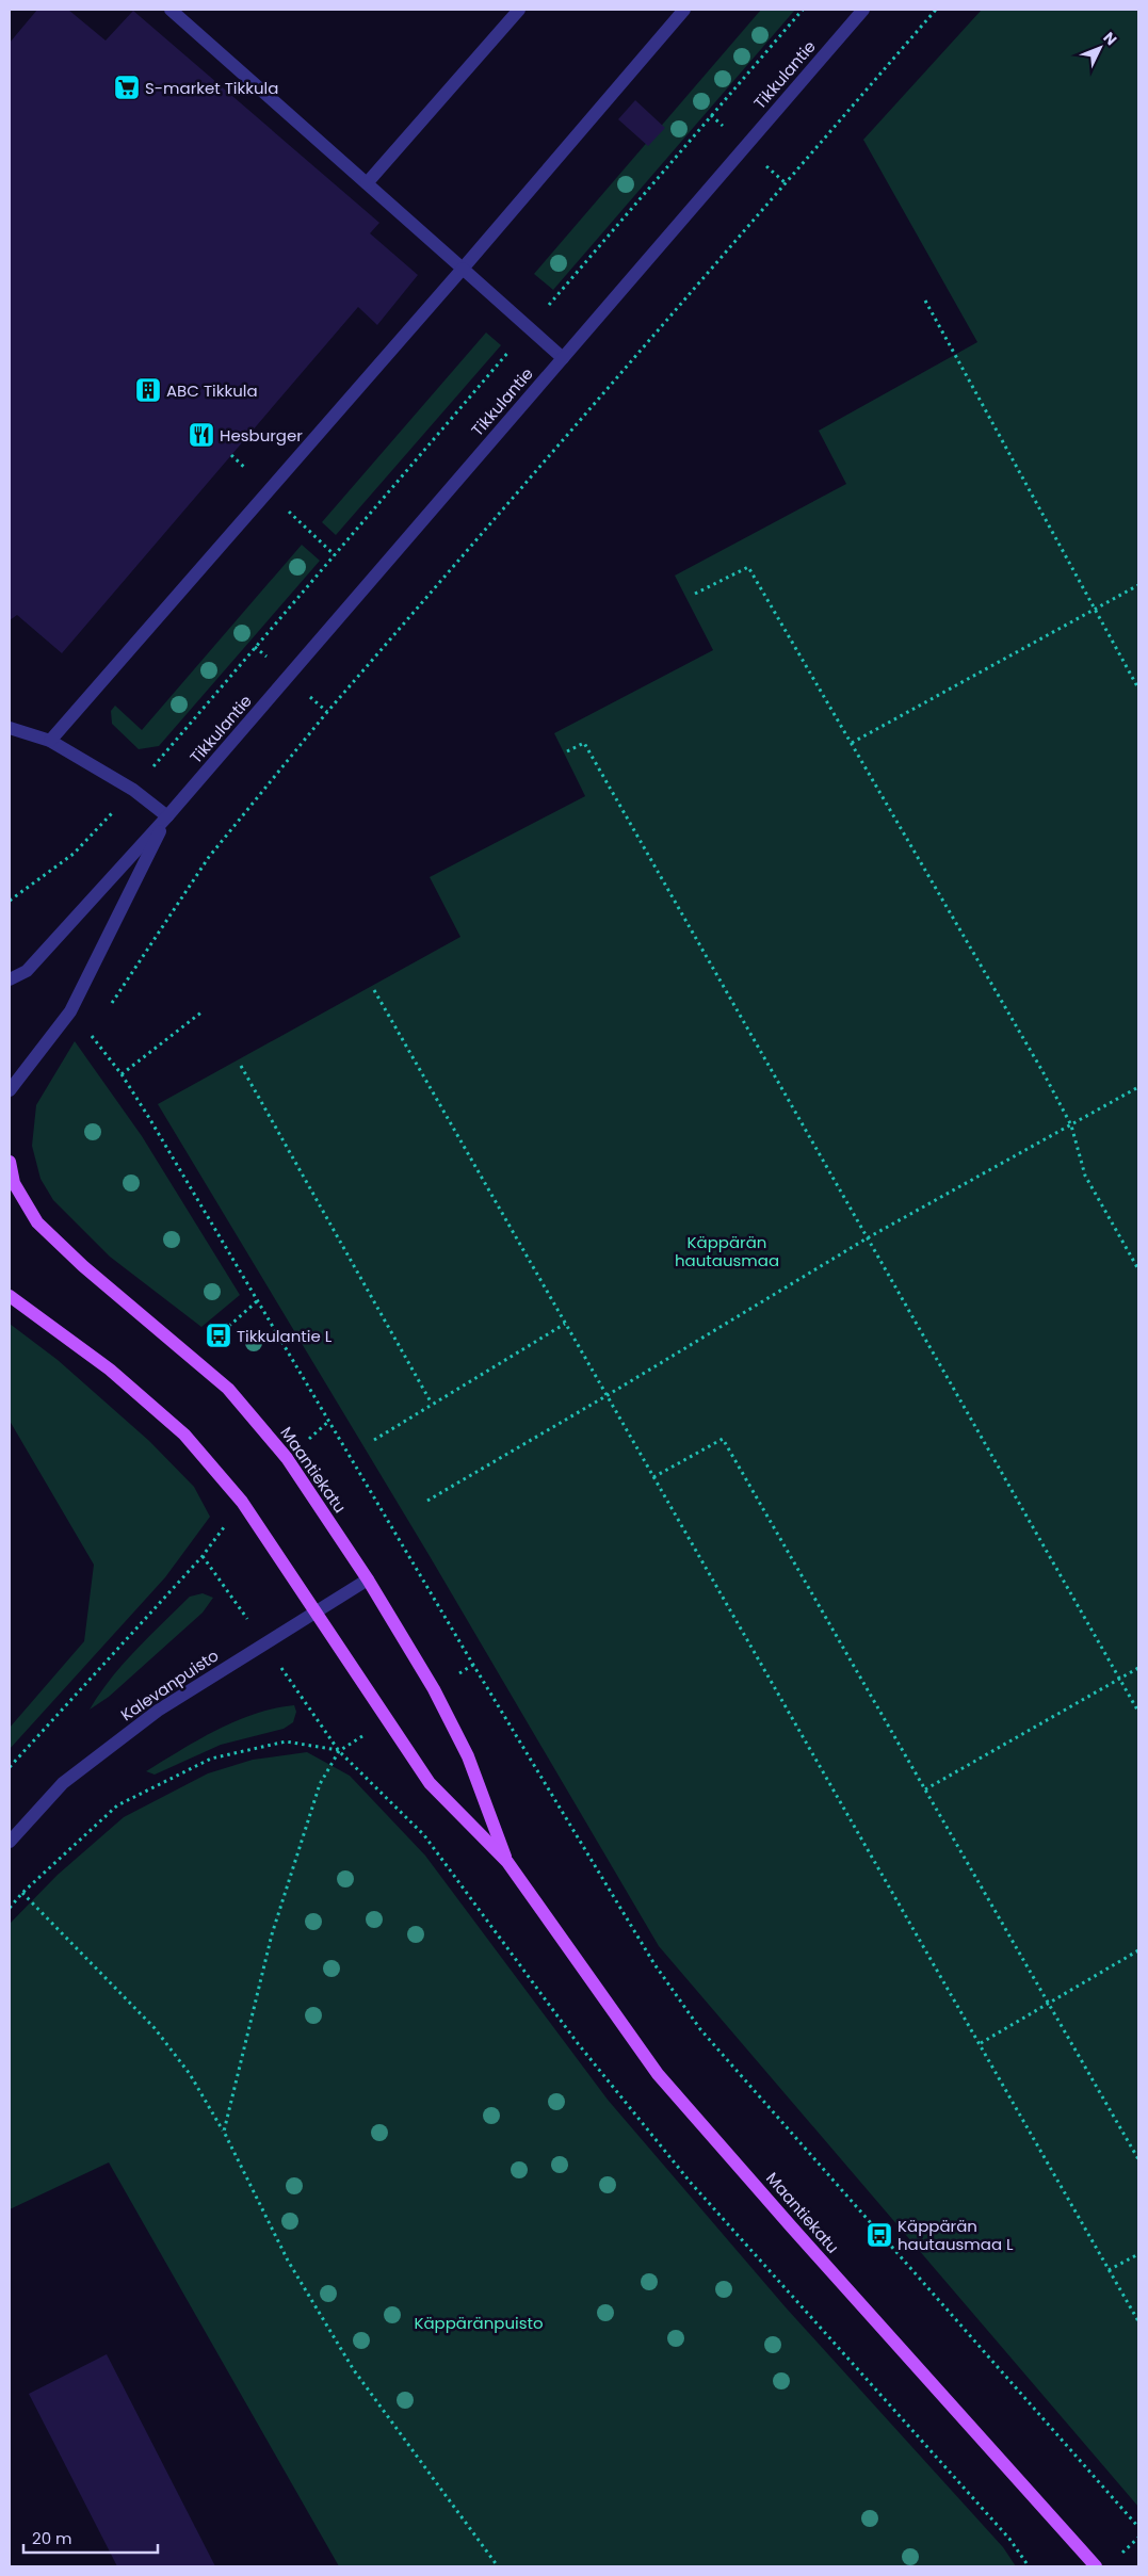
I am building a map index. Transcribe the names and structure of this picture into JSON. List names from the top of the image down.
{
  "streets": {
    "main road": ["Maantiekatu"],
    "street": ["Tikkulantie", "Kalevanpuisto"]
  },
  "crossings": [
    ["Maantiekatu", "Kalevanpuisto"]
  ],
  "parks": ["Käppärän hautausmaa", "Käppäränpuisto"],
  "places": {
    "supermarket": ["S-market Tikkula"],
    "building": ["ABC Tikkula"],
    "restaurant": ["Hesburger"],
    "bus stop": ["Tikkulantie L", "Käppärän hautausmaa L"]
  },
  "scale_bar": "20 m",
  "north": "top right"
}
